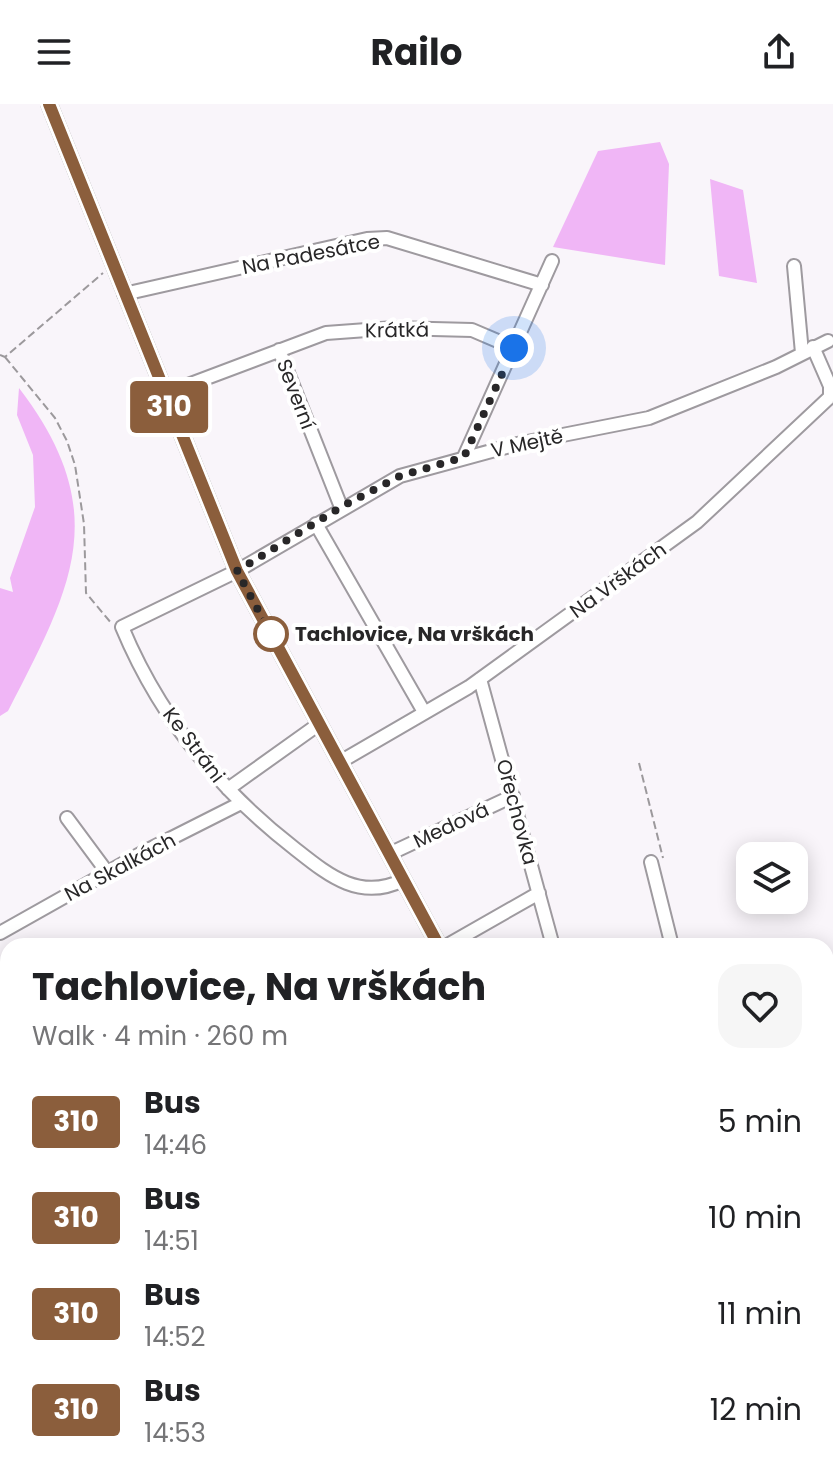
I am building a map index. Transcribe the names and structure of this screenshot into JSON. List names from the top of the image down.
{
  "streets": {
    "street": [
      "Na Padesátce",
      "Krátká",
      "Severní",
      "V Mejtě",
      "Na Vrškách",
      "Ke Stráni",
      "Ořechovka",
      "Medová",
      "Na Skalkách"
    ]
  },
  "crossings": [
    ["Krátká", "Severní"],
    ["Severní", "V Mejtě"],
    ["Na Vrškách", "Ořechovka"],
    ["Ke Stráni", "Na Skalkách"],
    ["Ořechovka", "Medová"]
  ],
  "places": ["Tachlovice, Na vrškách"],
  "lines": ["bus line 310"],
  "page": {
    "header": "Railo",
    "on_map": "310",
    "heading": ["Tachlovice, Na vrškách", "Walk · 4 min · 260 m"],
    "list": [
      {
        "mark": "310",
        "name": "Bus",
        "note": "14:46",
        "value": "5 min"
      },
      {
        "mark": "310",
        "name": "Bus",
        "note": "14:51",
        "value": "10 min"
      },
      {
        "mark": "310",
        "name": "Bus",
        "note": "14:52",
        "value": "11 min"
      },
      {
        "mark": "310",
        "name": "Bus",
        "note": "14:53",
        "value": "12 min"
      }
    ]
  }
}
